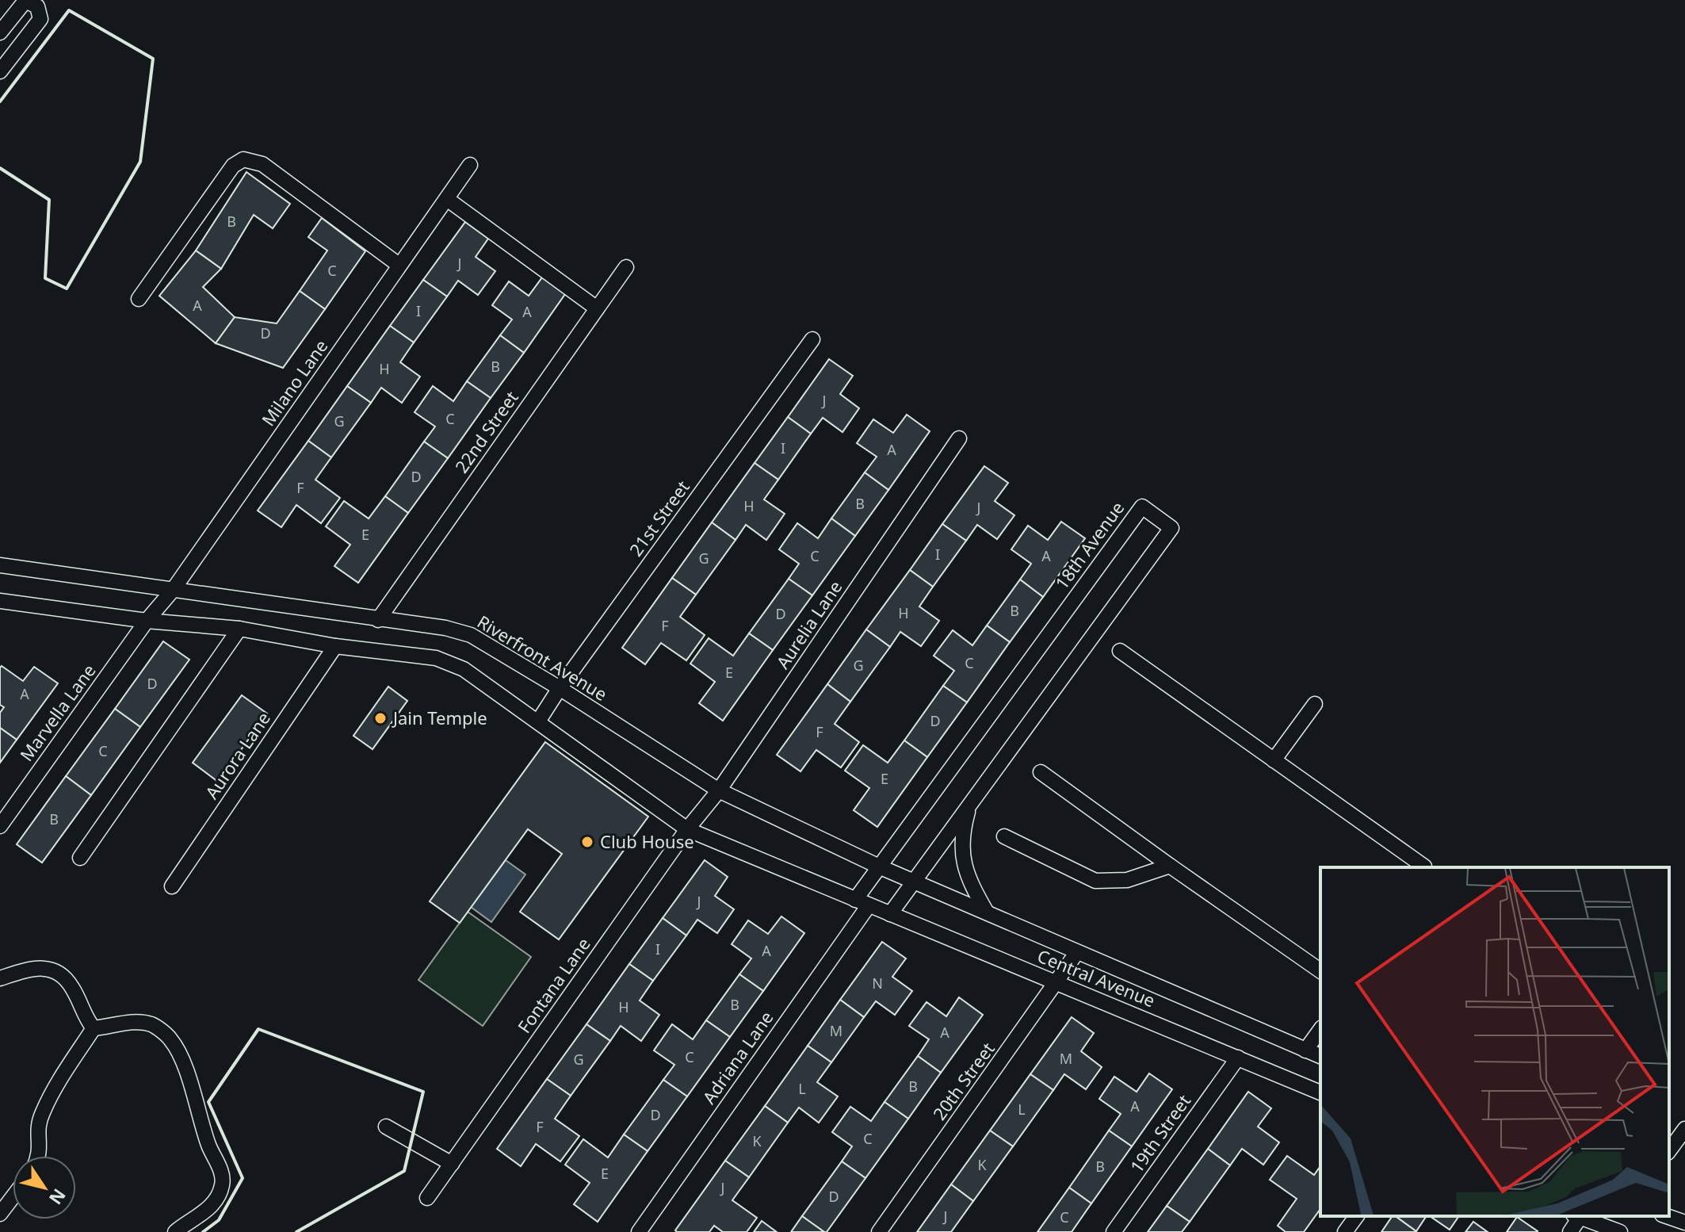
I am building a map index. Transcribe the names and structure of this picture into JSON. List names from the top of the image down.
{
  "streets": {
    "street": [
      "Milano Lane",
      "22nd Street",
      "21st Street",
      "18th Avenue",
      "Aurelia Lane",
      "Riverfront Avenue",
      "Marvella Lane",
      "Aurora Lane",
      "Central Avenue",
      "Fontana Lane",
      "Adriana Lane",
      "20th Street",
      "19th Street"
    ]
  },
  "crossings": [
    ["Milano Lane", "Riverfront Avenue"],
    ["Milano Lane", "Marvella Lane"],
    ["22nd Street", "Riverfront Avenue"],
    ["21st Street", "Riverfront Avenue"],
    ["18th Avenue", "Riverfront Avenue"],
    ["18th Avenue", "Central Avenue"],
    ["18th Avenue", "Adriana Lane"],
    ["Aurelia Lane", "Riverfront Avenue"],
    ["Aurelia Lane", "Fontana Lane"],
    ["Riverfront Avenue", "Central Avenue"],
    ["Central Avenue", "Adriana Lane"],
    ["Central Avenue", "20th Street"],
    ["Central Avenue", "19th Street"]
  ],
  "places": ["Jain Temple", "Club House"],
  "house_numbers": [
    "B",
    "J",
    "C",
    "A",
    "I",
    "A",
    "D",
    "B",
    "H",
    "J",
    "C",
    "G",
    "I",
    "A",
    "D",
    "F",
    "B",
    "H",
    "J",
    "E",
    "I",
    "C",
    "A",
    "G",
    "B",
    "H",
    "D",
    "F",
    "C",
    "G",
    "E",
    "D",
    "A",
    "D",
    "F",
    "C",
    "E",
    "B",
    "J",
    "I",
    "A",
    "N",
    "B",
    "H",
    "M",
    "A",
    "C",
    "M",
    "G",
    "B",
    "L",
    "A",
    "L",
    "D",
    "F",
    "C",
    "K",
    "K",
    "B",
    "E",
    "J",
    "D",
    "J",
    "C"
  ],
  "north": "bottom right"
}
